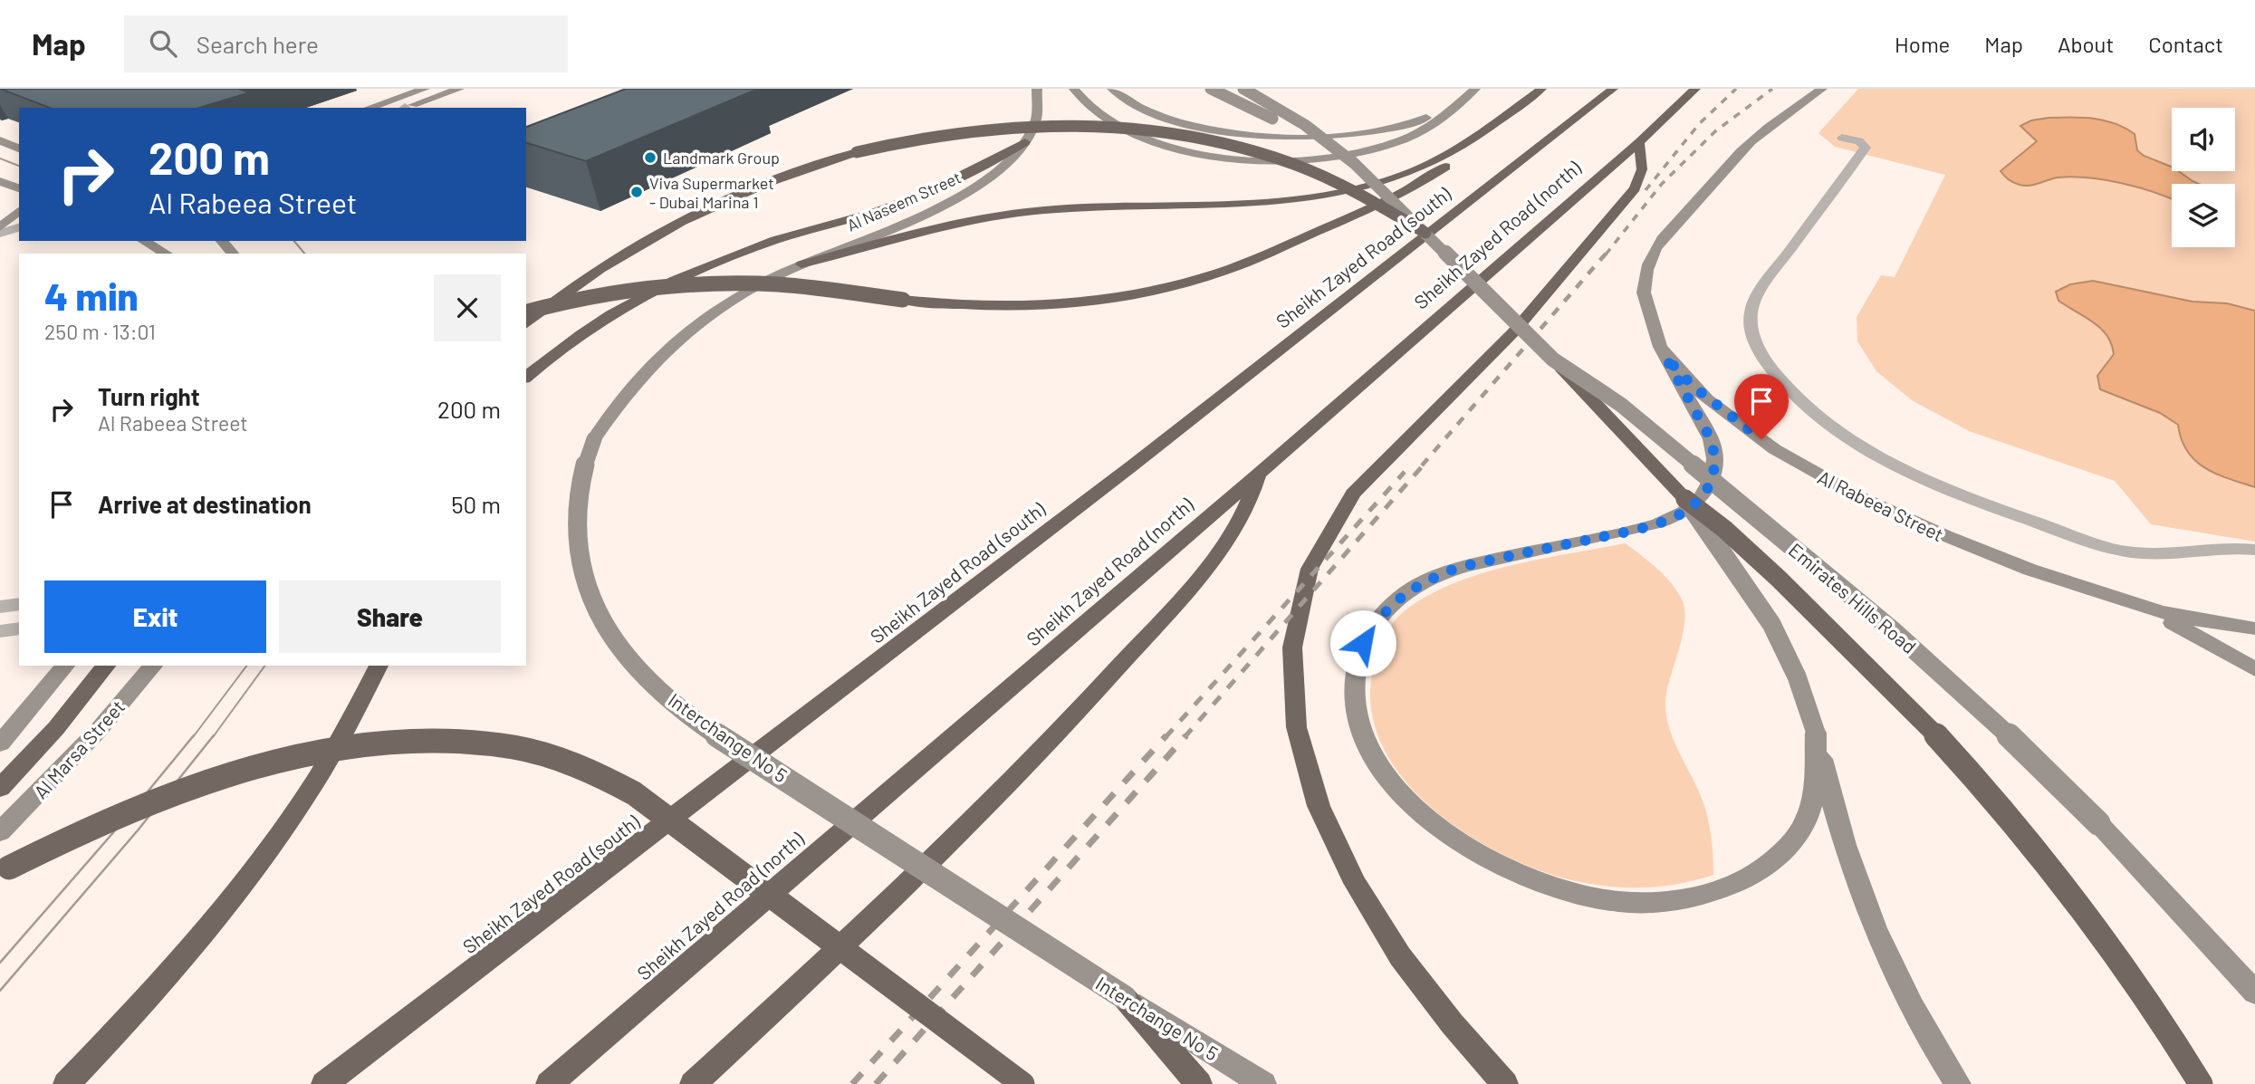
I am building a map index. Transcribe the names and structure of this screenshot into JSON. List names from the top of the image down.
{
  "streets": {
    "highway": ["Sheikh Zayed Road (north)", "Sheikh Zayed Road (south)"],
    "main road": [
      "Al Naseem Street",
      "Al Rabeea Street",
      "Emirates Hills Road",
      "Interchange No 5",
      "Al Marsa Street"
    ]
  },
  "crossings": [
    ["Al Naseem Street", "Interchange No 5"]
  ],
  "places": ["Landmark Group", "Viva Supermarket - Dubai Marina 1"],
  "page": {
    "header": "Map",
    "search": "Search here",
    "nav": [
      "Home",
      "Map",
      "About",
      "Contact"
    ],
    "turn": ["200 m", "Al Rabeea Street"],
    "heading": ["4 min", "250 m · 13:01"],
    "list": [
      {
        "name": "Turn right",
        "note": "Al Rabeea Street",
        "value": "200 m"
      },
      {
        "name": "Arrive at destination",
        "value": "50 m"
      }
    ],
    "buttons": ["Exit", "Share"]
  }
}
